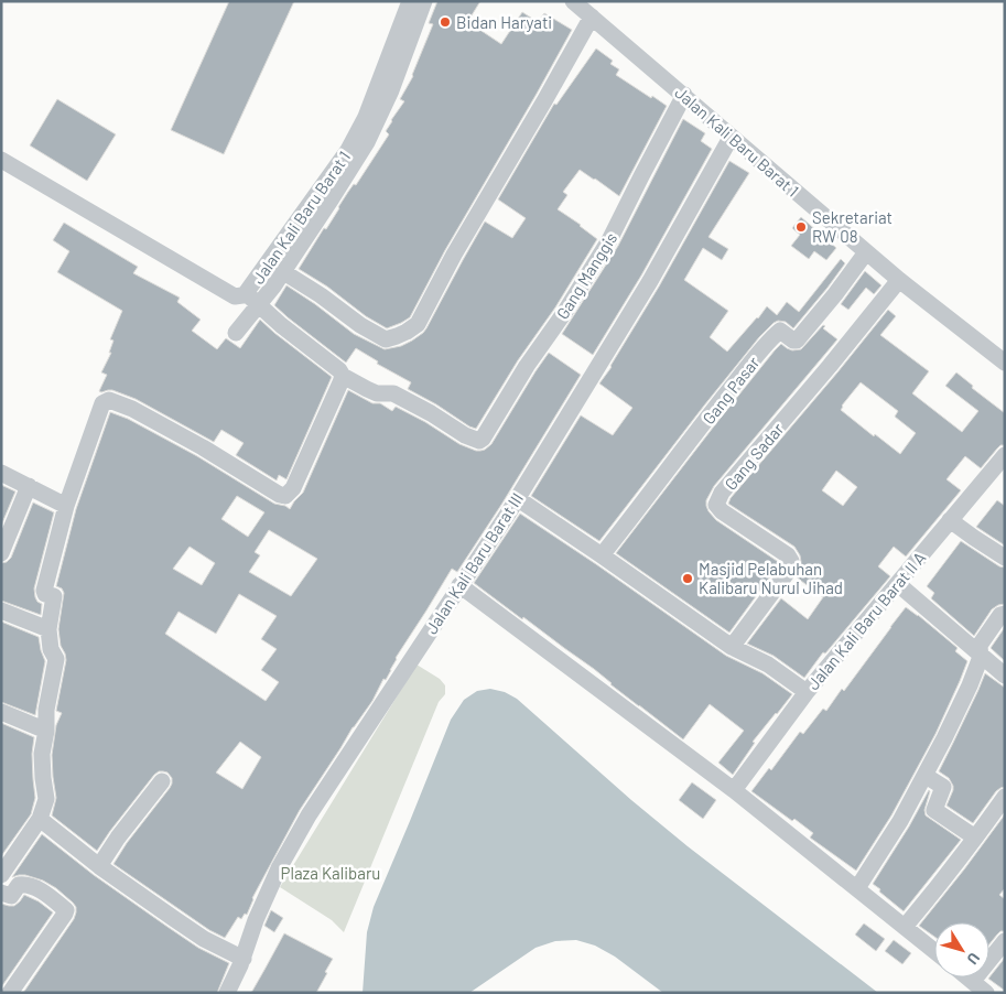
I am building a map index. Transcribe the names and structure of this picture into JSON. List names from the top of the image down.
{
  "streets": {
    "street": [
      "Jalan Kali Baru Barat 1",
      "Gang Manggis",
      "Gang Pasar",
      "Gang Sadar",
      "Jalan Kali Baru Barat III",
      "Jalan Kali Baru Barat II A"
    ]
  },
  "crossings": [
    ["Jalan Kali Baru Barat 1", "Gang Manggis"],
    ["Jalan Kali Baru Barat 1", "Gang Pasar"],
    ["Jalan Kali Baru Barat 1", "Gang Sadar"],
    ["Jalan Kali Baru Barat 1", "Jalan Kali Baru Barat III"]
  ],
  "parks": ["Plaza Kalibaru"],
  "places": ["Bidan Haryati", "Sekretariat RW 08", "Masjid Pelabuhan Kalibaru Nurul Jihad"],
  "north": "bottom right"
}
